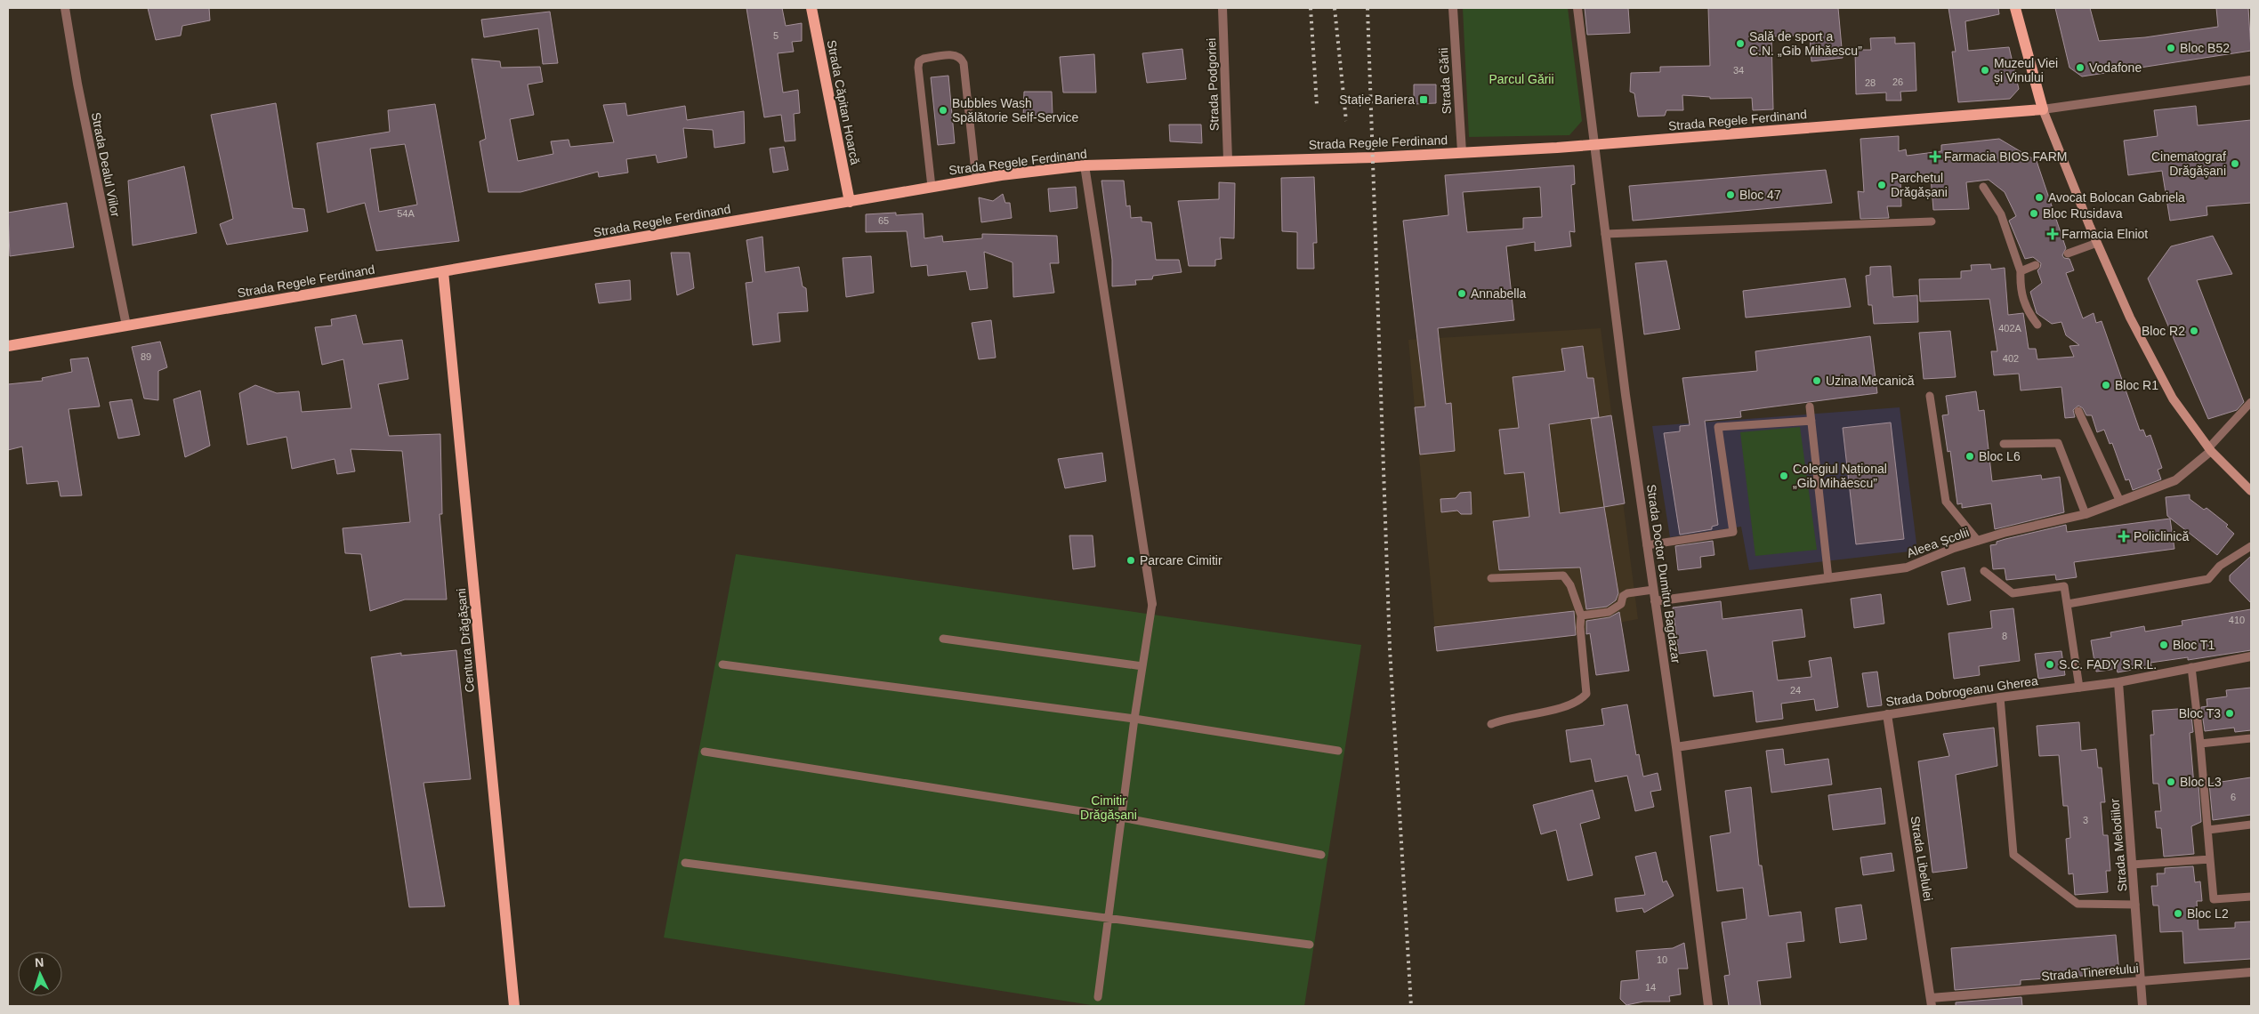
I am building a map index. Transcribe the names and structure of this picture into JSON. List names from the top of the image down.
{
  "streets": {
    "main road": ["Strada Căpitan Hoarcă", "Strada Regele Ferdinand", "Centura Drăgășani"],
    "street": [
      "Strada Gării",
      "Strada Podgoriei",
      "Strada Dealul Viilor",
      "Aleea Școlii",
      "Strada Doctor Dumitru Bagdazar",
      "Strada Dobrogeanu Gherea",
      "Strada Melodiilor",
      "Strada Libelulei",
      "Strada Tineretului"
    ]
  },
  "crossings": [
    ["Strada Gării", "Strada Regele Ferdinand"],
    ["Strada Podgoriei", "Strada Regele Ferdinand"],
    ["Strada Căpitan Hoarcă", "Strada Regele Ferdinand"],
    ["Strada Regele Ferdinand", "Strada Dealul Viilor"],
    ["Strada Regele Ferdinand", "Strada Doctor Dumitru Bagdazar"],
    ["Strada Regele Ferdinand", "Centura Drăgășani"],
    ["Aleea Școlii", "Strada Doctor Dumitru Bagdazar"],
    ["Strada Doctor Dumitru Bagdazar", "Strada Dobrogeanu Gherea"],
    ["Strada Dobrogeanu Gherea", "Strada Melodiilor"],
    ["Strada Dobrogeanu Gherea", "Strada Libelulei"],
    ["Strada Melodiilor", "Strada Tineretului"],
    ["Strada Libelulei", "Strada Tineretului"]
  ],
  "parks": ["Parcul Gării", "Cimitir Drăgășani"],
  "places": {
    "other": [
      "Sală de sport a C.N. „Gib Mihăescu”",
      "Bloc B52",
      "Vodafone",
      "Muzeul Viei și Vinului",
      "Bubbles Wash Spălătorie Self-Service",
      "Cinematograf Drăgășani",
      "Parchetul Drăgășani",
      "Bloc 47",
      "Avocat Bolocan Gabriela",
      "Bloc Rusidava",
      "Annabella",
      "Bloc R2",
      "Uzina Mecanică",
      "Bloc R1",
      "Bloc L6",
      "Colegiul Național „Gib Mihăescu”",
      "Parcare Cimitir",
      "Bloc T1",
      "S.C. FADY S.R.L.",
      "Bloc T3",
      "Bloc L3",
      "Bloc L2"
    ],
    "transit": ["Stație Bariera"],
    "health": ["Farmacia BIOS FARM", "Farmacia Elniot", "Policlinică"]
  },
  "house_numbers": [
    "5",
    "34",
    "26",
    "28",
    "54A",
    "65",
    "402A",
    "89",
    "402",
    "410",
    "8",
    "24",
    "6",
    "3",
    "10",
    "14"
  ],
  "north": "top"
}
